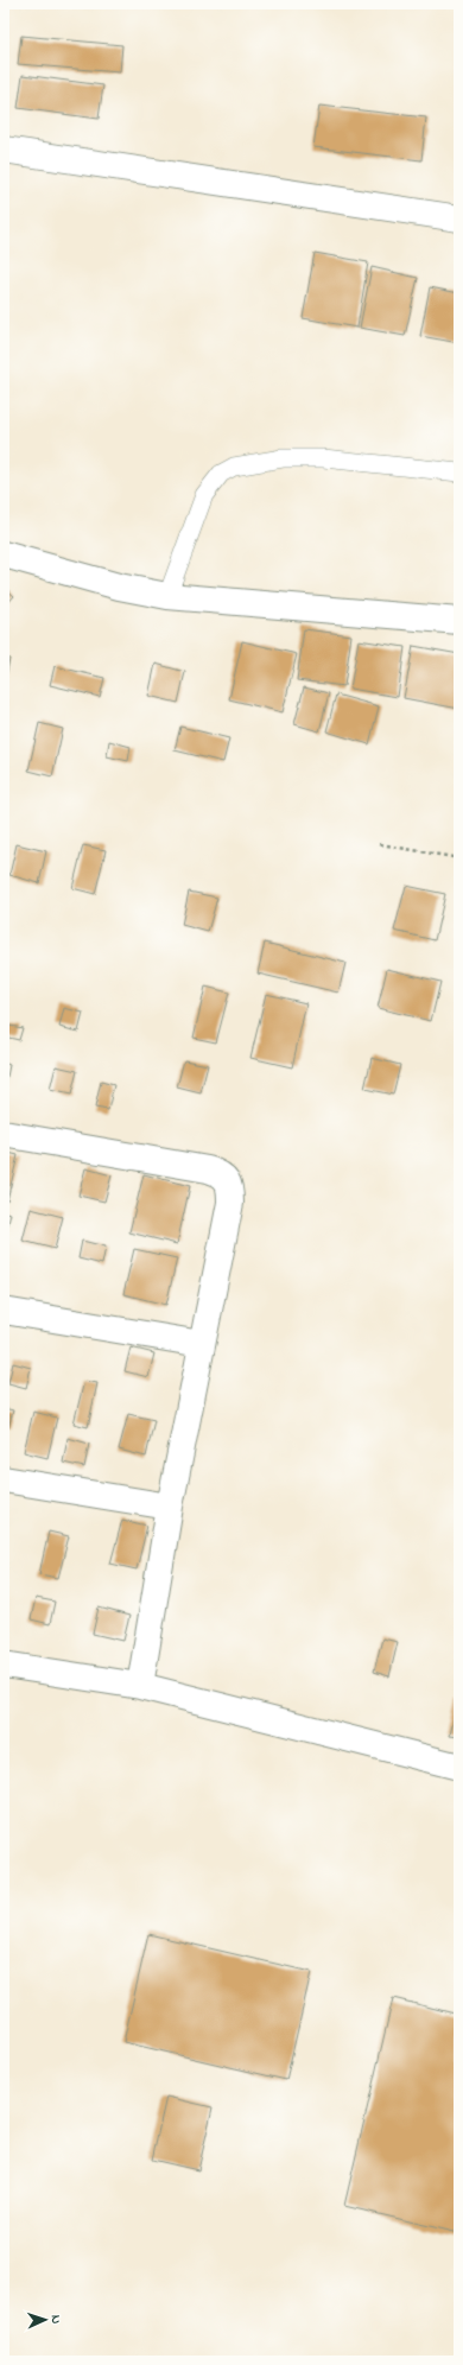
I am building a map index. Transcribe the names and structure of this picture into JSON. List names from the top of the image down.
{
  "north": "right"
}
